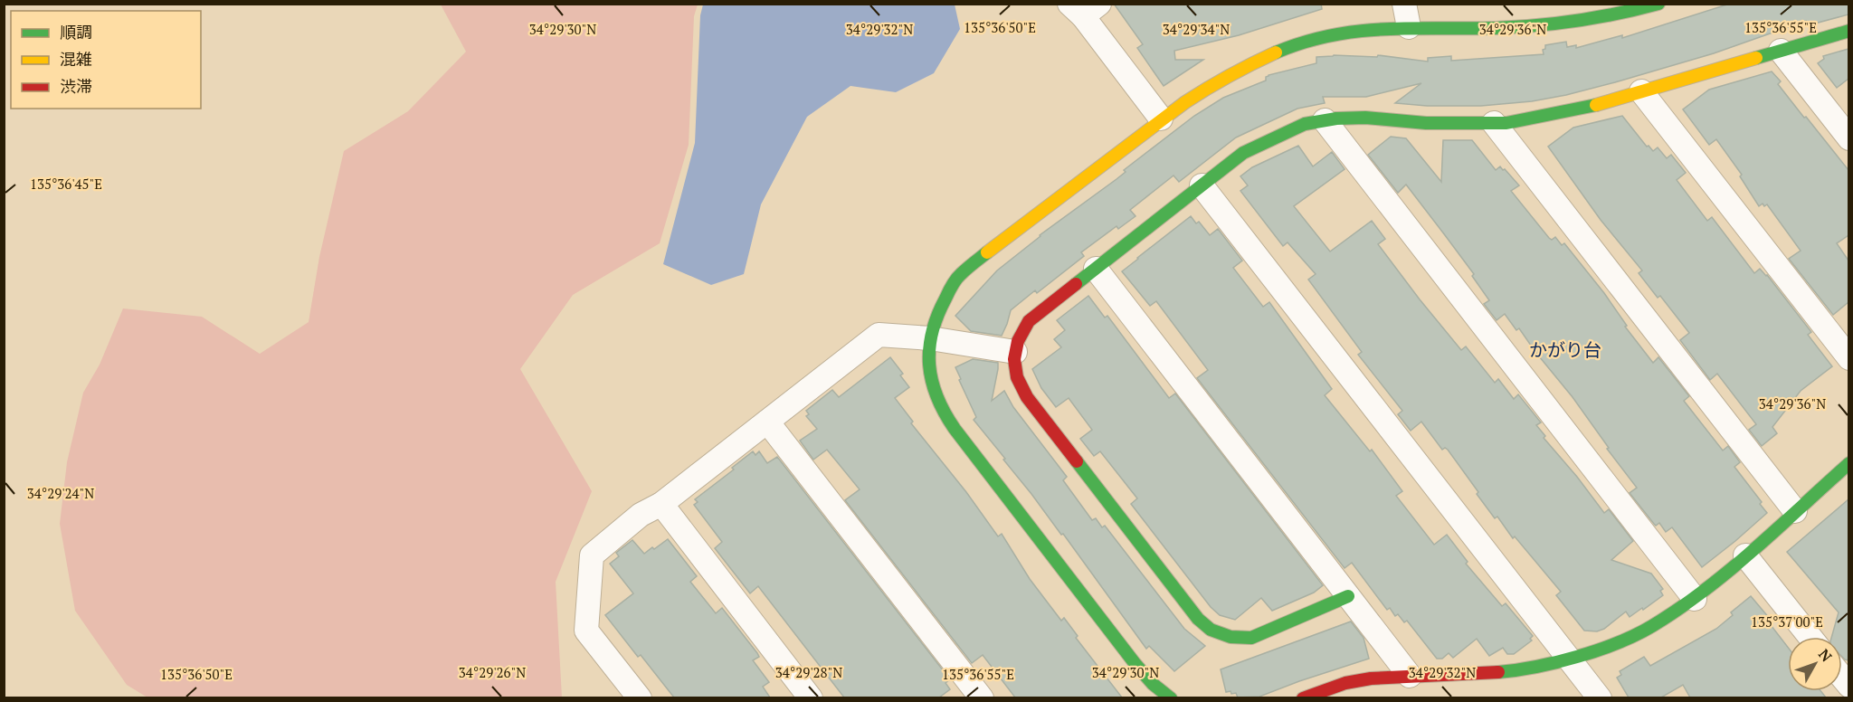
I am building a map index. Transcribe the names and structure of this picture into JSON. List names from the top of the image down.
{
  "districts": ["かがり台"],
  "legend": ["順調", "混雑", "渋滞"],
  "north": "top right",
  "coordinates": [
    "135°36'50\"E",
    "135°36'55\"E",
    "34°29'30\"N",
    "34°29'32\"N",
    "34°29'34\"N",
    "34°29'36\"N",
    "135°36'45\"E",
    "34°29'24\"N",
    "135°37'00\"E",
    "34°29'26\"N",
    "34°29'28\"N"
  ]
}
